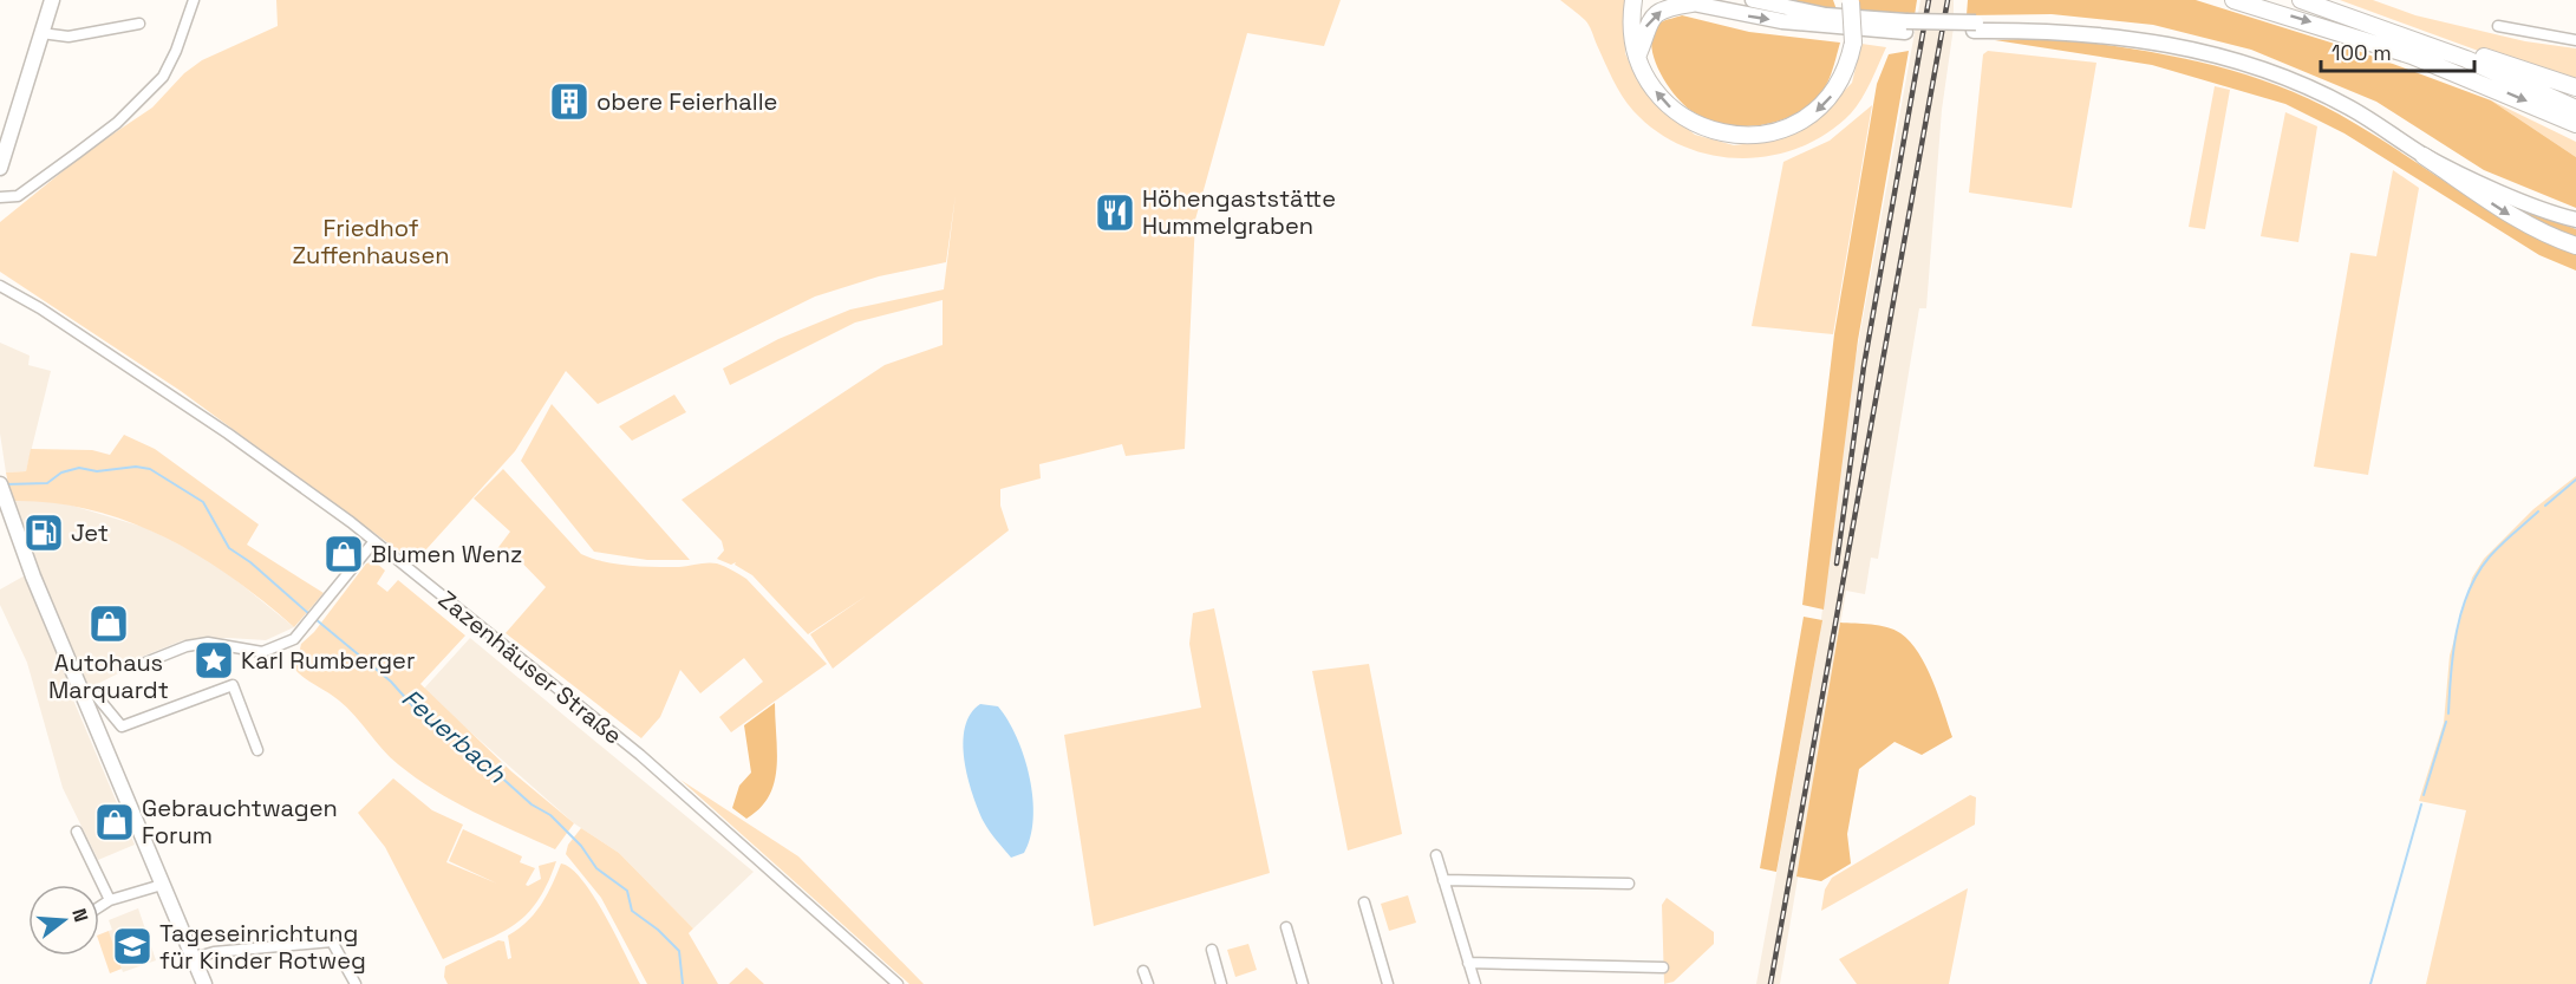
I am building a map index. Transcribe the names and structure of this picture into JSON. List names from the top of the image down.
{
  "streets": {
    "street": ["Zazenhäuser Straße"]
  },
  "water": ["Feuerbach"],
  "parks": ["Friedhof Zuffenhausen"],
  "places": {
    "building": ["obere Feierhalle"],
    "restaurant": ["Höhengaststätte Hummelgraben"],
    "fuel station": ["Jet"],
    "shop": ["Blumen Wenz", "Autohaus Marquardt", "Gebrauchtwagen Forum"],
    "place": ["Karl Rumberger"],
    "school or university": ["Tageseinrichtung für Kinder Rotweg"]
  },
  "scale_bar": "100 m",
  "north": "right"
}
